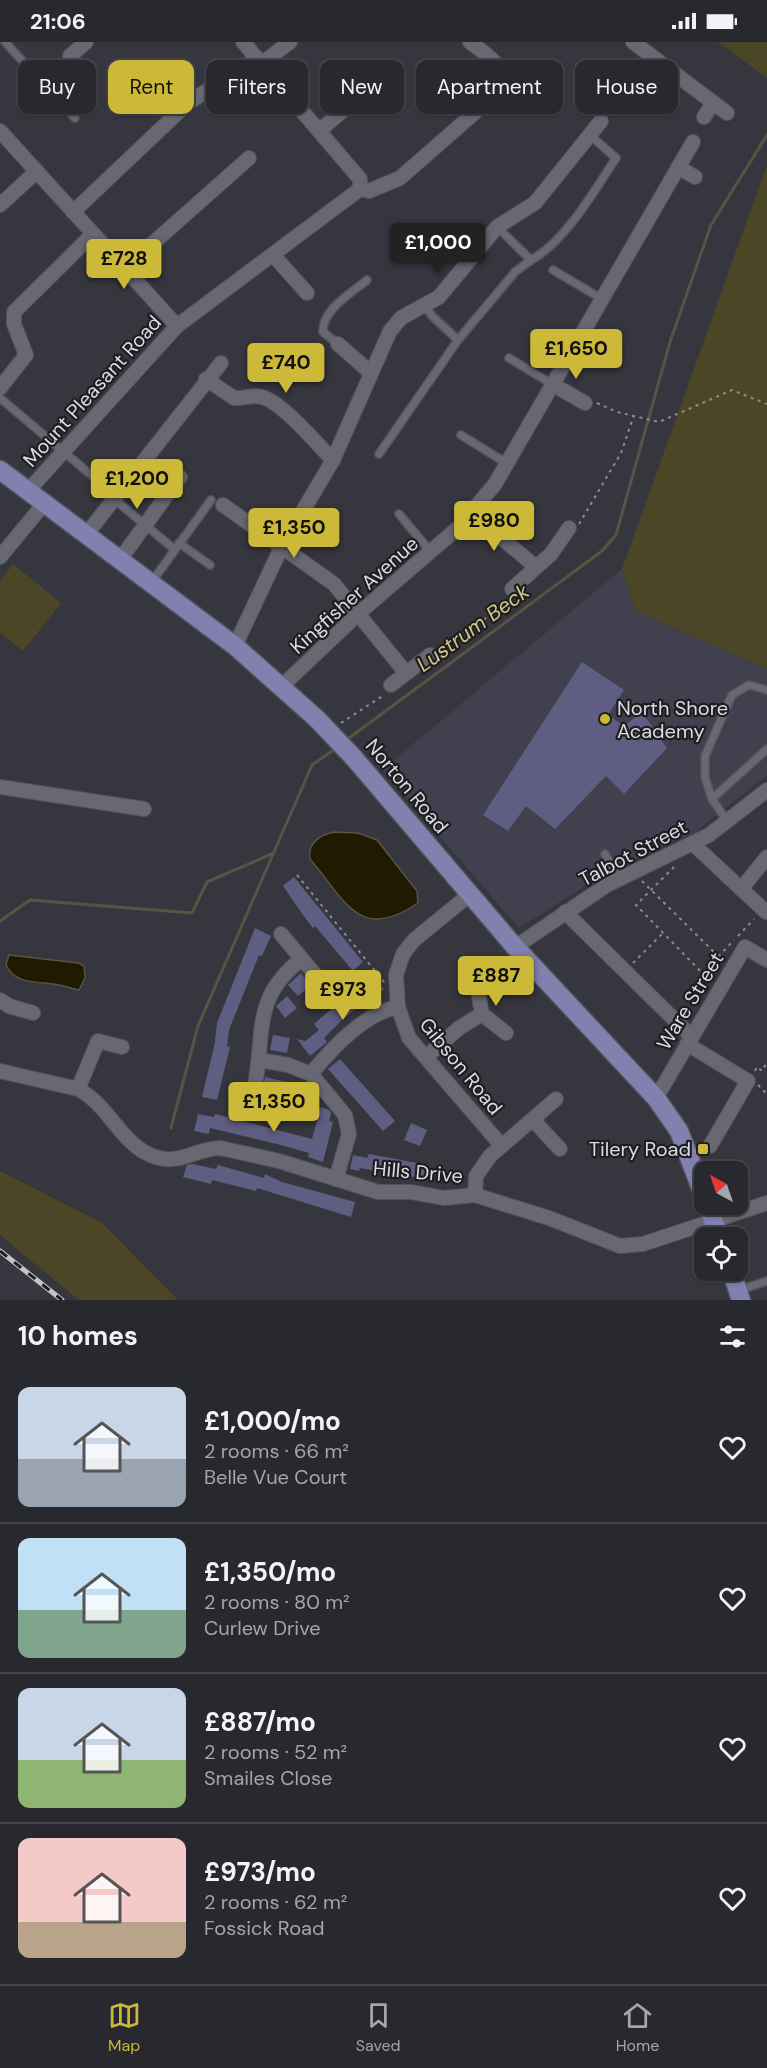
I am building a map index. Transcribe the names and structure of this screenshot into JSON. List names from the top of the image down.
{
  "streets": {
    "main road": ["Norton Road"],
    "street": [
      "Mount Pleasant Road",
      "Kingfisher Avenue",
      "Talbot Street",
      "Ware Street",
      "Gibson Road",
      "Hills Drive"
    ]
  },
  "crossings": [
    ["Mount Pleasant Road", "Norton Road"],
    ["Kingfisher Avenue", "Norton Road"],
    ["Norton Road", "Talbot Street"],
    ["Norton Road", "Ware Street"],
    ["Norton Road", "Gibson Road"],
    ["Gibson Road", "Hills Drive"]
  ],
  "water": ["Lustrum Beck"],
  "places": {
    "other": ["North Shore Academy"],
    "transit": ["Tilery Road"]
  },
  "north": "top left",
  "page": {
    "status": "21:06",
    "chip": [
      "Buy",
      "Rent",
      "Filters",
      "New",
      "Apartment",
      "House"
    ],
    "price": [
      "£1,000",
      "£728",
      "£1,650",
      "£740",
      "£1,200",
      "£980",
      "£1,350",
      "£887",
      "£973",
      "£1,350"
    ],
    "heading": "10 homes",
    "list": [
      {
        "name": "£1,000/mo",
        "note": "2 rooms · 66 m² · Belle Vue Court"
      },
      {
        "name": "£1,350/mo",
        "note": "2 rooms · 80 m² · Curlew Drive"
      },
      {
        "name": "£887/mo",
        "note": "2 rooms · 52 m² · Smailes Close"
      },
      {
        "name": "£973/mo",
        "note": "2 rooms · 62 m² · Fossick Road"
      }
    ],
    "tabs": ["Map", "Saved", "Home"]
  }
}
